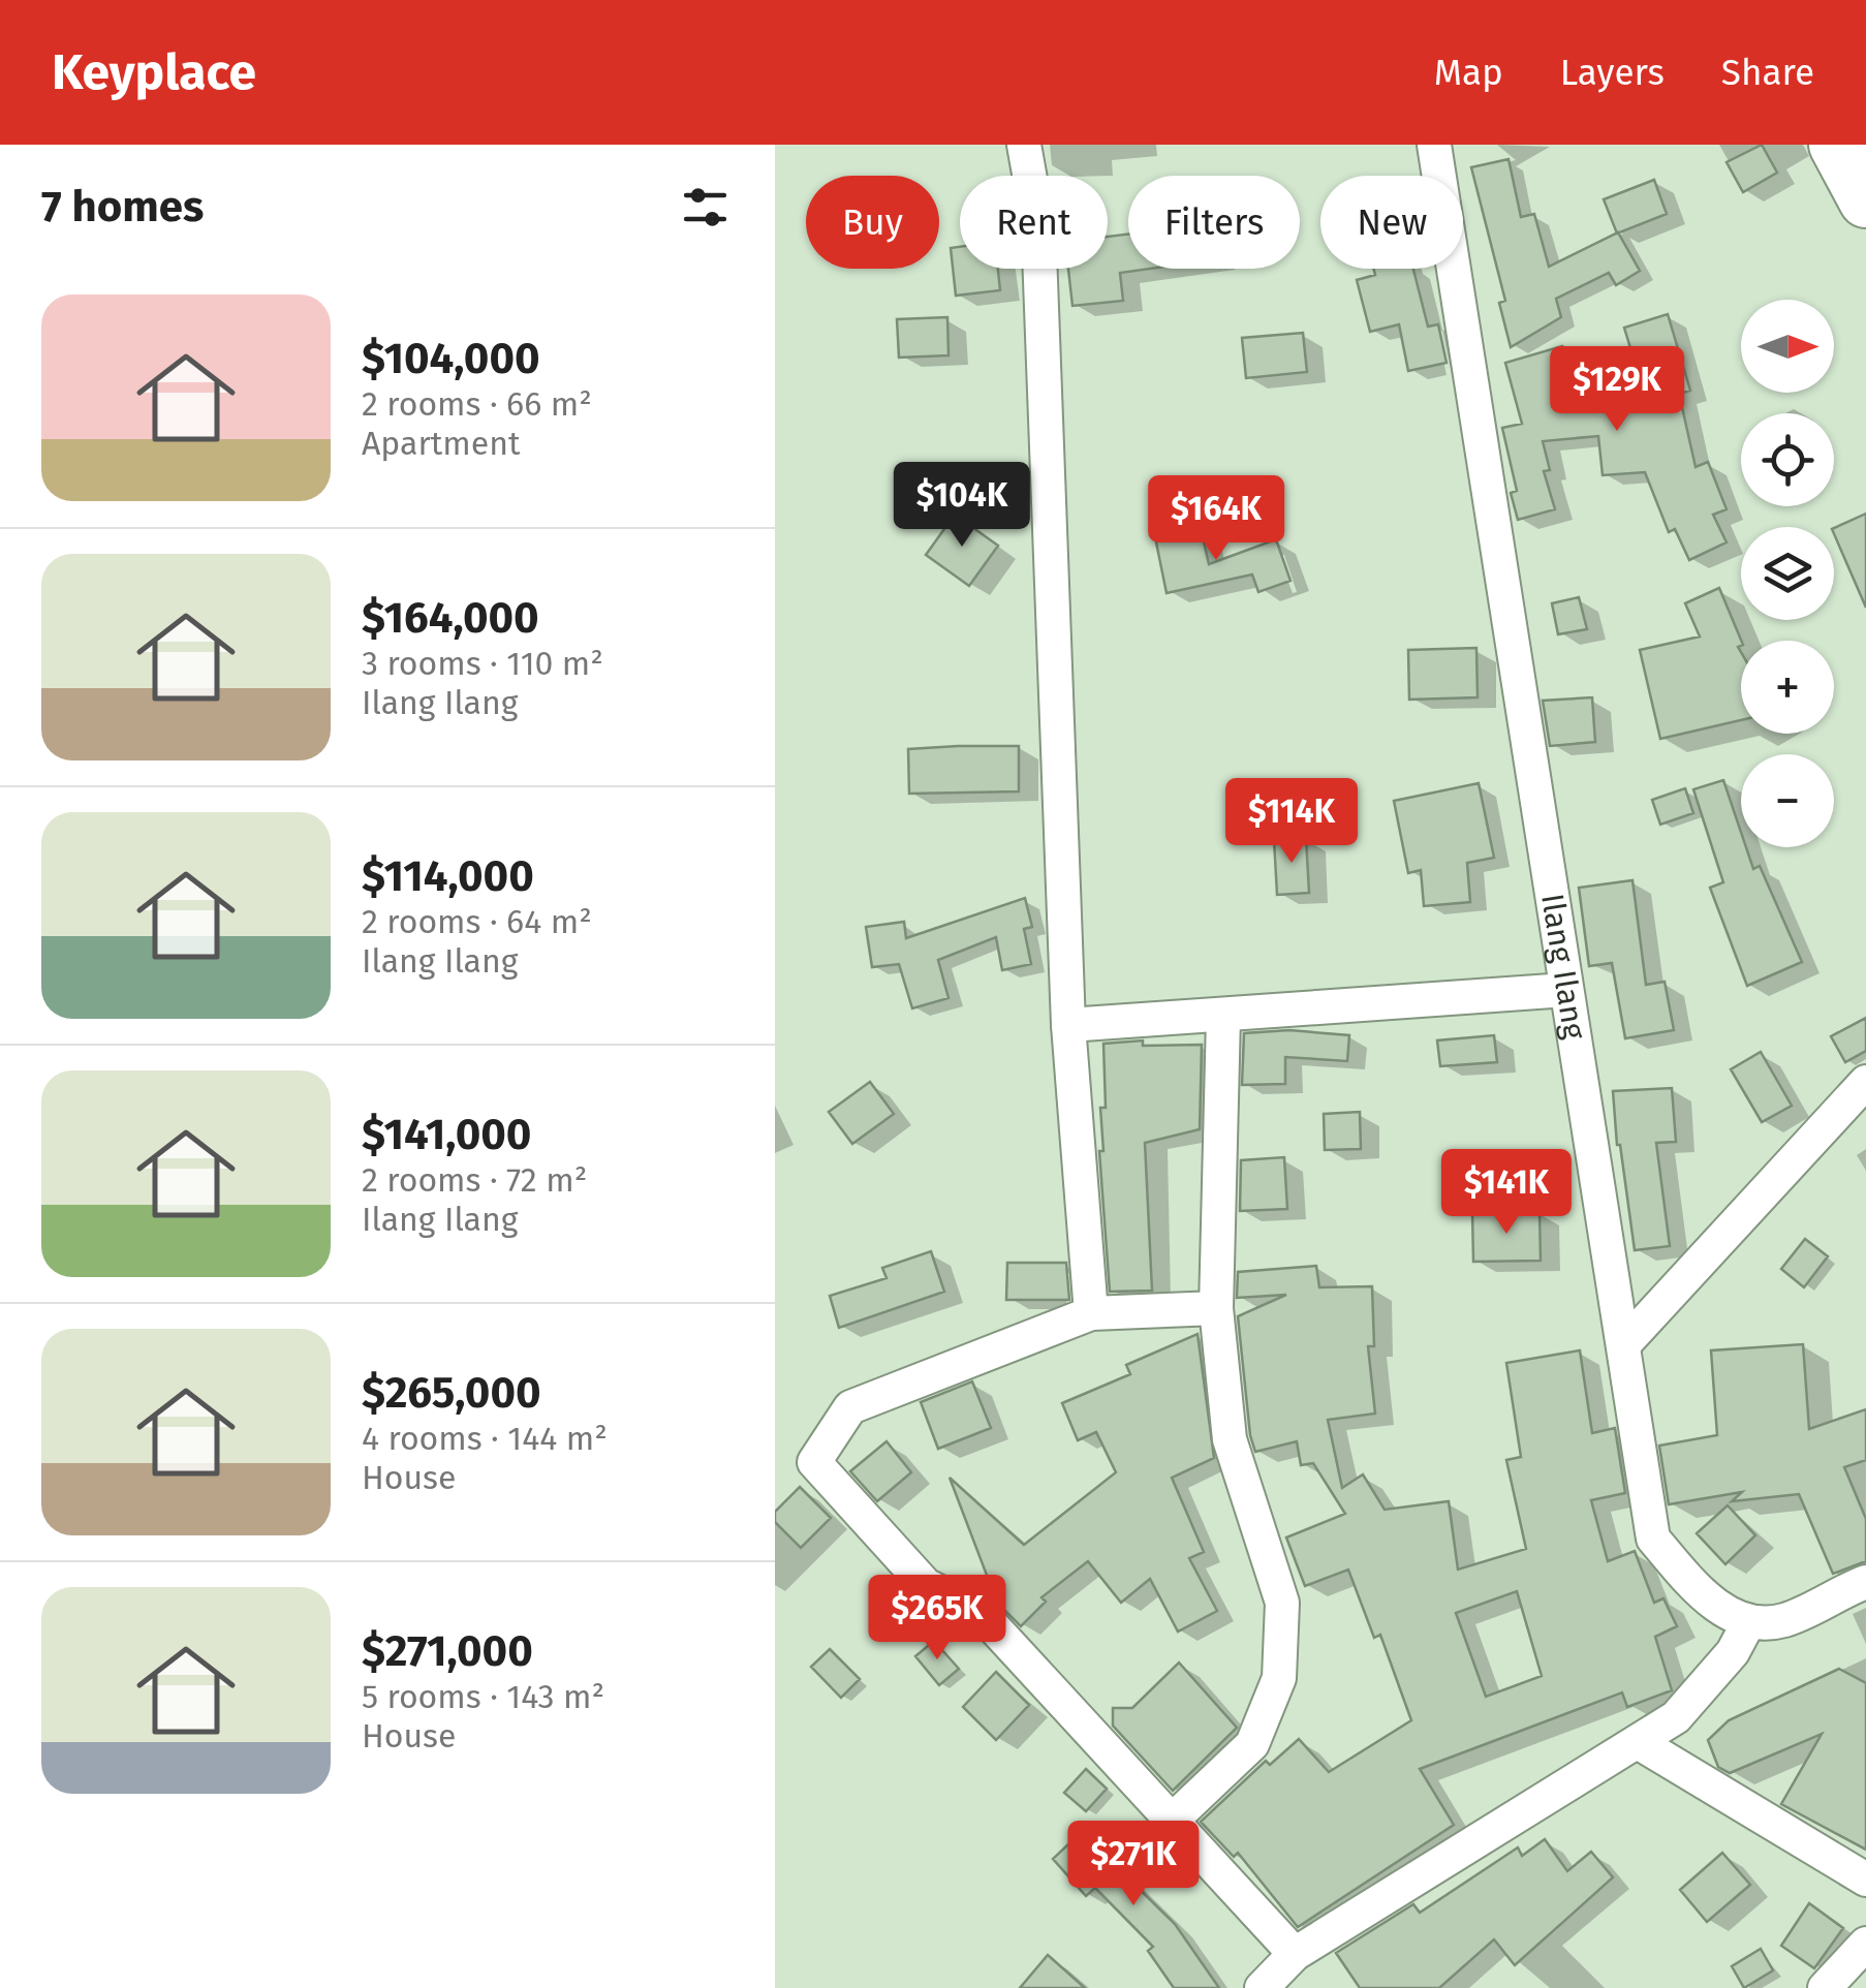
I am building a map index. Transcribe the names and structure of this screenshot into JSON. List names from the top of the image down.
{
  "streets": {
    "street": ["Ilang Ilang"]
  },
  "north": "right",
  "page": {
    "header": "Keyplace",
    "nav": ["Map", "Layers", "Share"],
    "heading": "7 homes",
    "chip": [
      "Buy",
      "Rent",
      "Filters",
      "New"
    ],
    "list": [
      {
        "name": "$104,000",
        "note": "2 rooms · 66 m² · Apartment"
      },
      {
        "name": "$164,000",
        "note": "3 rooms · 110 m² · Ilang Ilang"
      },
      {
        "name": "$114,000",
        "note": "2 rooms · 64 m² · Ilang Ilang"
      },
      {
        "name": "$141,000",
        "note": "2 rooms · 72 m² · Ilang Ilang"
      },
      {
        "name": "$265,000",
        "note": "4 rooms · 144 m² · House"
      },
      {
        "name": "$271,000",
        "note": "5 rooms · 143 m² · House"
      }
    ],
    "map_buttons": ["+", "−"],
    "price": [
      "$129K",
      "$104K",
      "$164K",
      "$114K",
      "$141K",
      "$265K",
      "$271K"
    ]
  }
}
